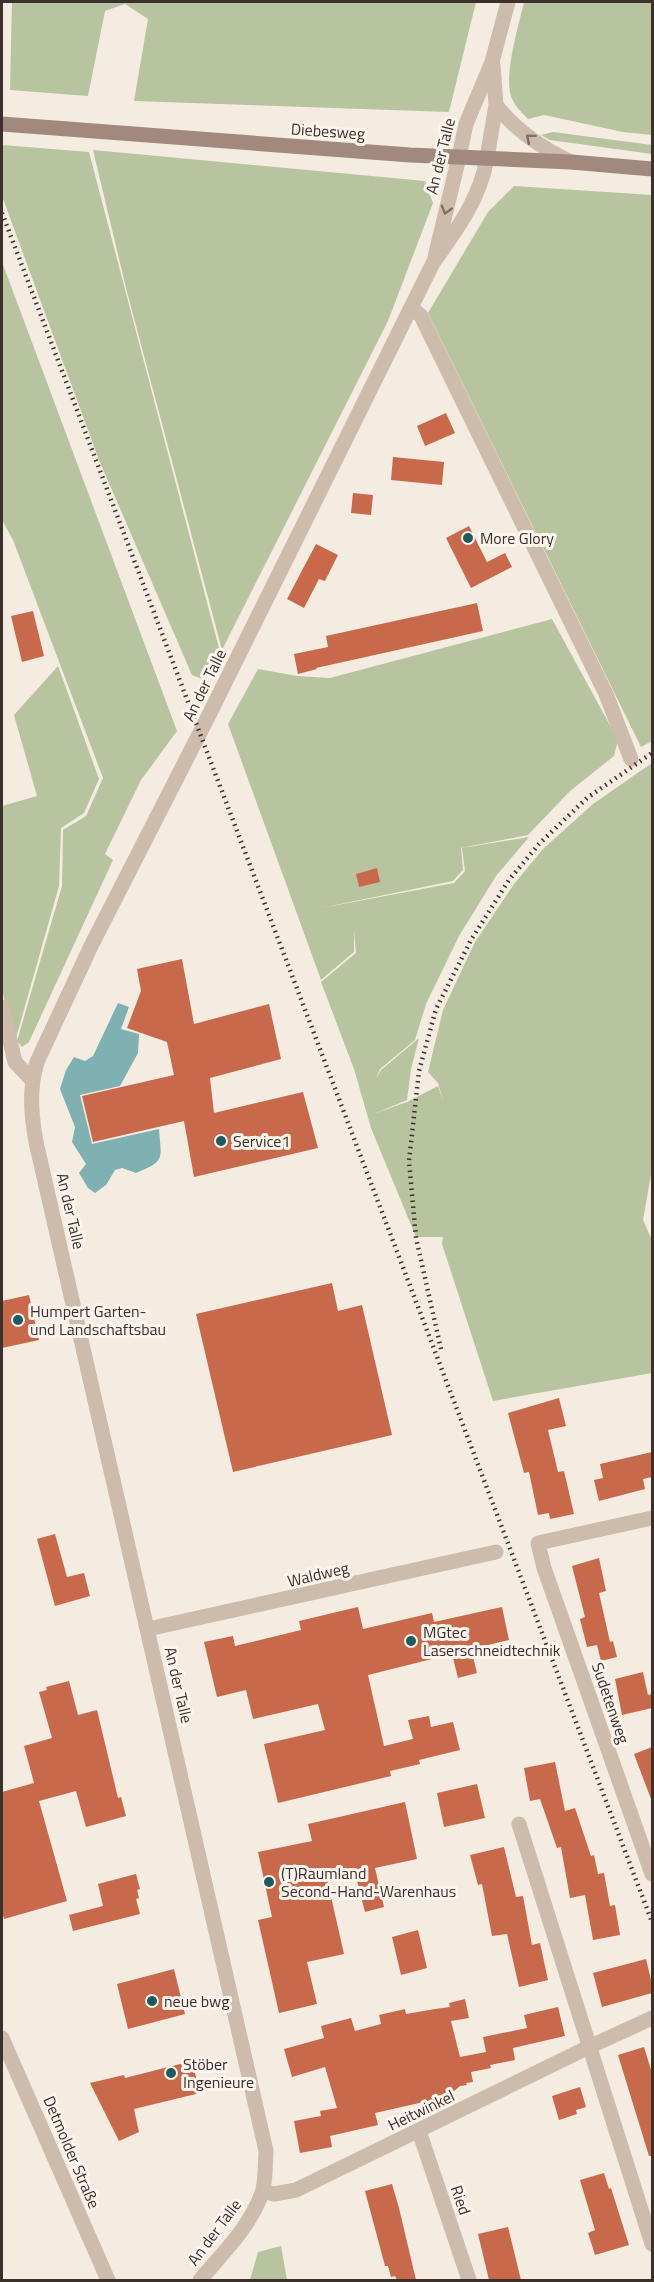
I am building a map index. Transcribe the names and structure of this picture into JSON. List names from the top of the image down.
{
  "streets": {
    "main road": ["Diebesweg"],
    "street": [
      "An der Talle",
      "Waldweg",
      "Sudetenweg",
      "Heitwinkel",
      "Detmolder Straße",
      "Ried"
    ]
  },
  "crossings": [
    ["Diebesweg", "An der Talle"],
    ["An der Talle", "Waldweg"],
    ["An der Talle", "Heitwinkel"],
    ["Heitwinkel", "Ried"]
  ],
  "places": [
    "More Glory",
    "Service1",
    "Humpert Garten- und Landschaftsbau",
    "MGtec Laserschneidtechnik",
    "(T)Raumland Second-Hand-Warenhaus",
    "neue bwg",
    "Stöber Ingenieure"
  ]
}
